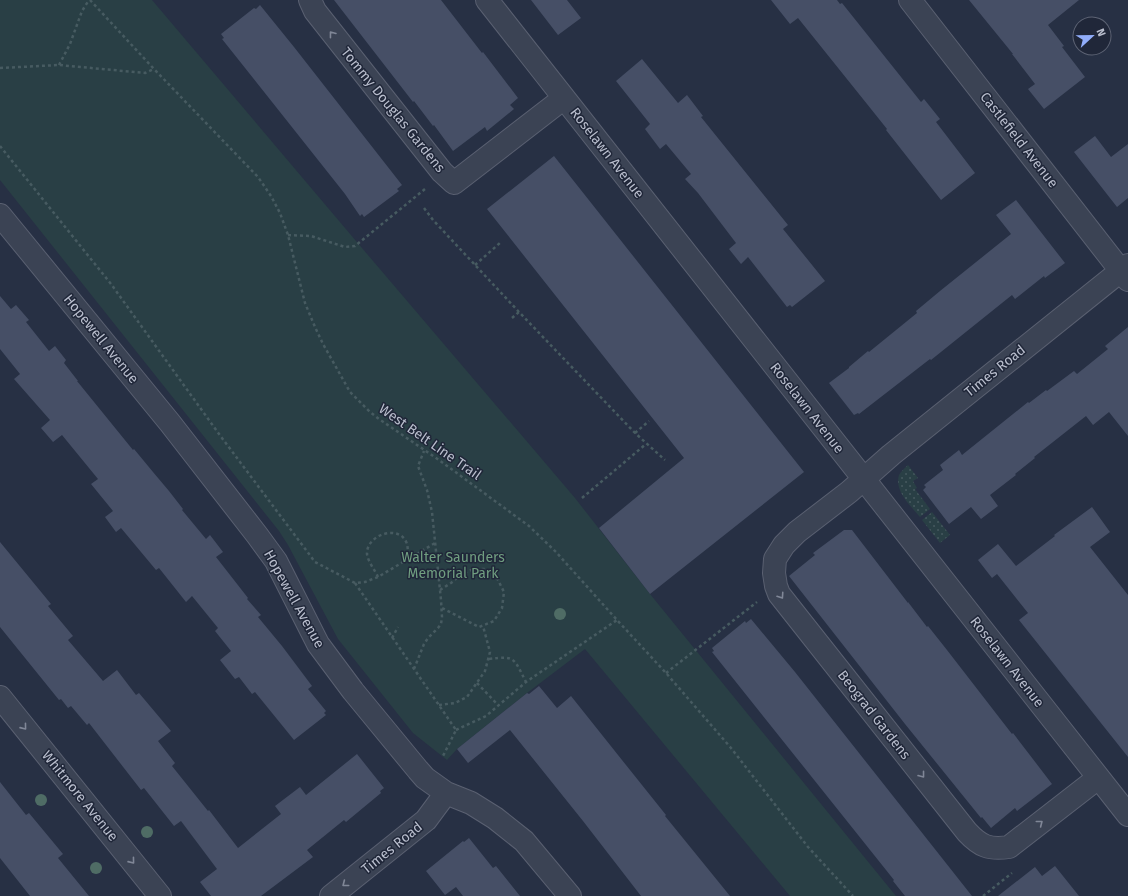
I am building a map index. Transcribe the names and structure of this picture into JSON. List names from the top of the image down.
{
  "streets": {
    "street": [
      "Tommy Douglas Gardens",
      "Castlefield Avenue",
      "Roselawn Avenue",
      "Hopewell Avenue",
      "Times Road",
      "Beograd Gardens",
      "Whitmore Avenue"
    ],
    "path": ["West Belt Line Trail"]
  },
  "crossings": [
    ["Tommy Douglas Gardens", "Roselawn Avenue"],
    ["Castlefield Avenue", "Times Road"],
    ["Roselawn Avenue", "Times Road"],
    ["Roselawn Avenue", "Beograd Gardens"],
    ["Hopewell Avenue", "Times Road"],
    ["Times Road", "Beograd Gardens"]
  ],
  "one_way": ["Whitmore Avenue"],
  "parks": ["Walter Saunders Memorial Park"],
  "north": "right"
}
